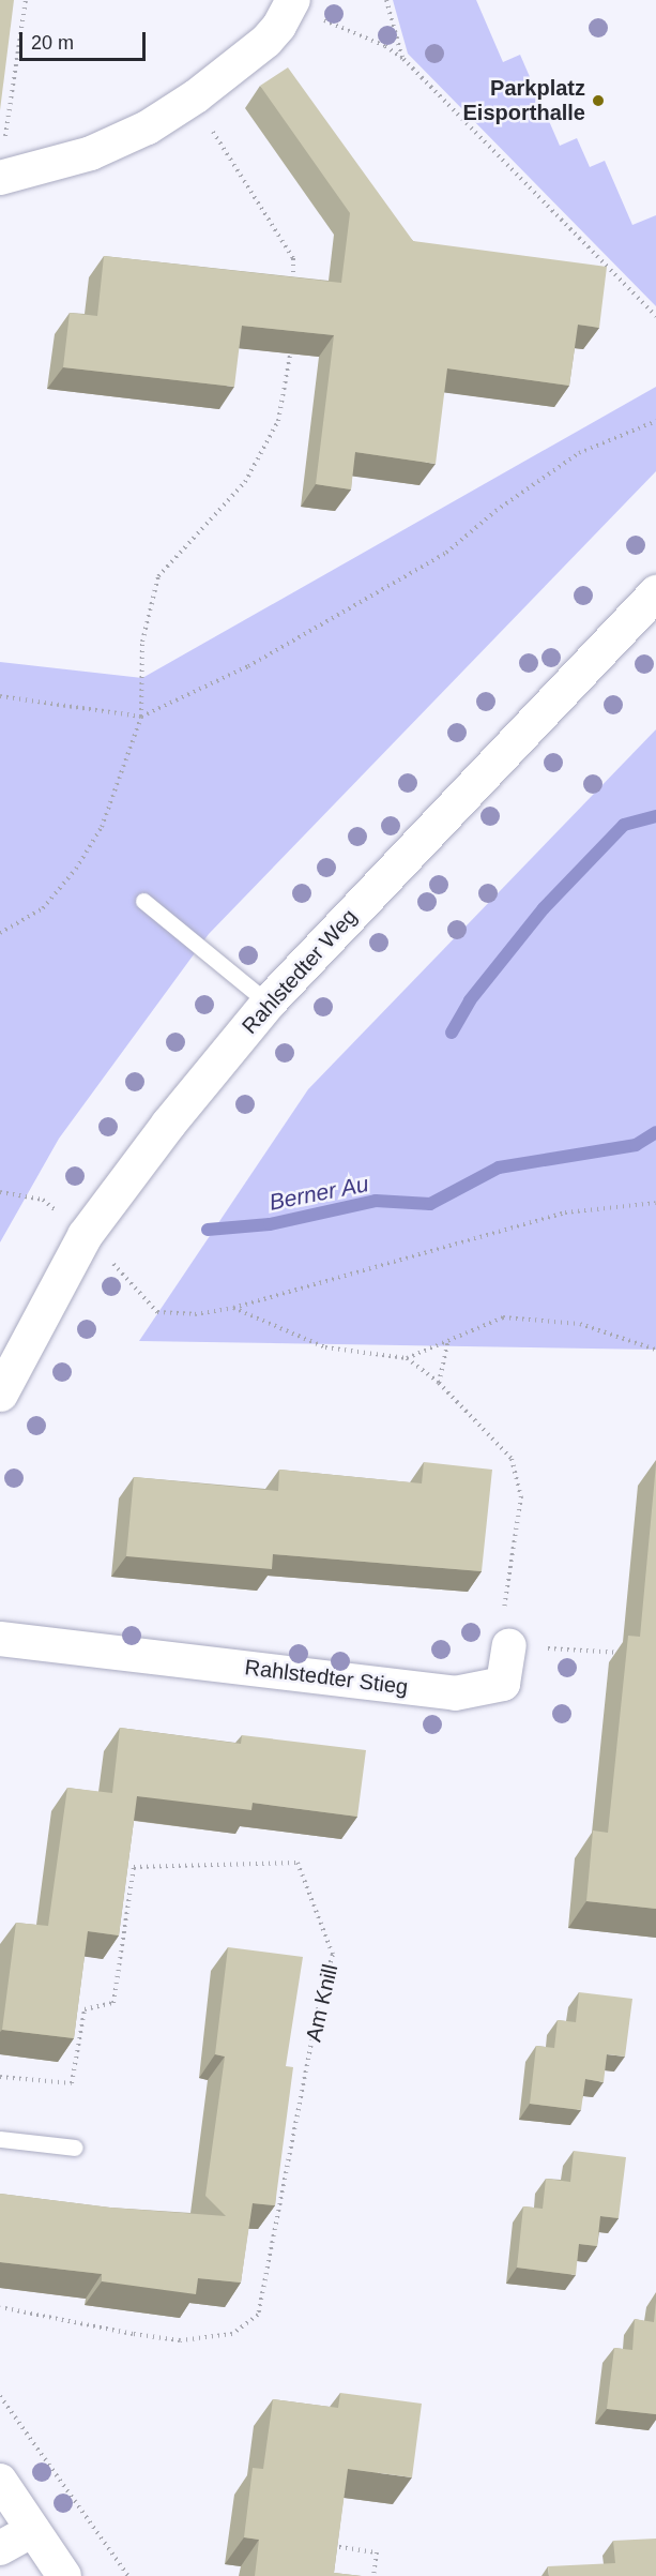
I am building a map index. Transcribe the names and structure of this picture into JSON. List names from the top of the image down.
{
  "streets": {
    "main road": ["Rahlstedter Weg"],
    "street": ["Rahlstedter Stieg"],
    "path": ["Am Knill"]
  },
  "water": ["Berner Au"],
  "places": ["Parkplatz Eisporthalle"],
  "scale_bar": "20 m"
}
